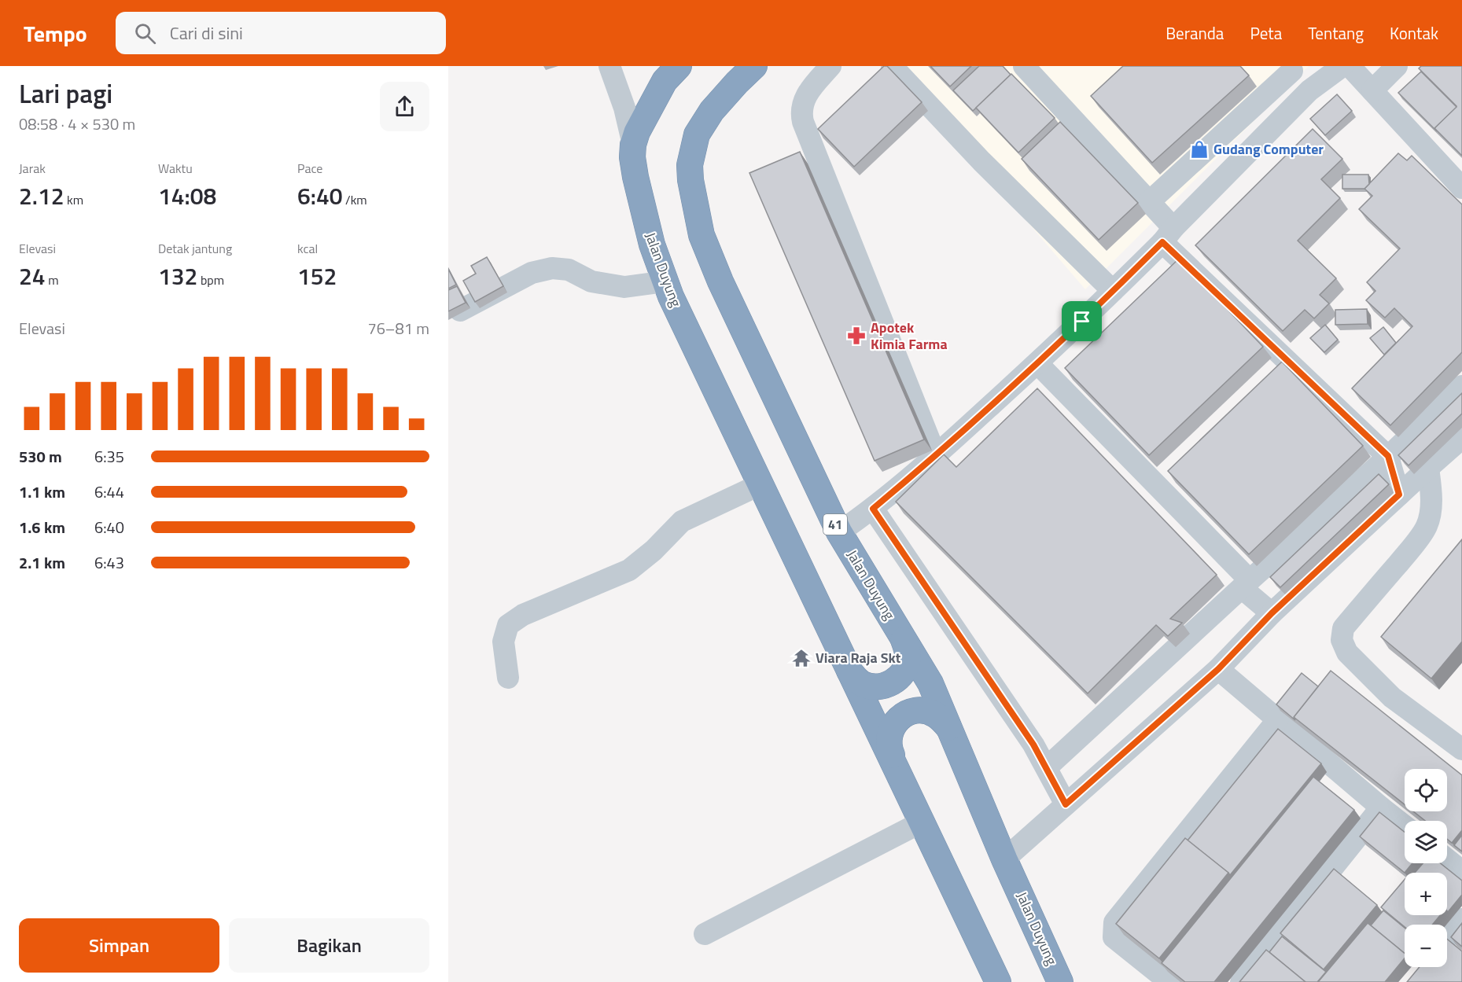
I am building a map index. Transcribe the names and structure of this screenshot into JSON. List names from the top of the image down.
{
  "streets": {
    "highway": ["Jalan Duyung", "41"]
  },
  "places": {
    "shop": ["Gudang Computer"],
    "pharmacy": ["Apotek Kimia Farma"],
    "temple": ["Viara Raja Skt"]
  },
  "page": {
    "header": "Tempo",
    "search": "Cari di sini",
    "nav": [
      "Beranda",
      "Peta",
      "Tentang",
      "Kontak"
    ],
    "heading": ["Lari pagi", "08:58 · 4 × 530 m"],
    "stats": [
      ["Jarak", "2.12 km"],
      ["Waktu", "14:08"],
      ["Pace", "6:40 /km"],
      ["Elevasi", "24 m"],
      ["Detak jantung", "132 bpm"],
      ["kcal", "152"]
    ],
    "chart": ["Elevasi", "76–81 m"],
    "list": [
      {
        "name": "530 m",
        "note": "6:35"
      },
      {
        "name": "1.1 km",
        "note": "6:44"
      },
      {
        "name": "1.6 km",
        "note": "6:40"
      },
      {
        "name": "2.1 km",
        "note": "6:43"
      }
    ],
    "map_buttons": ["+", "−"],
    "buttons": ["Simpan", "Bagikan"]
  }
}
